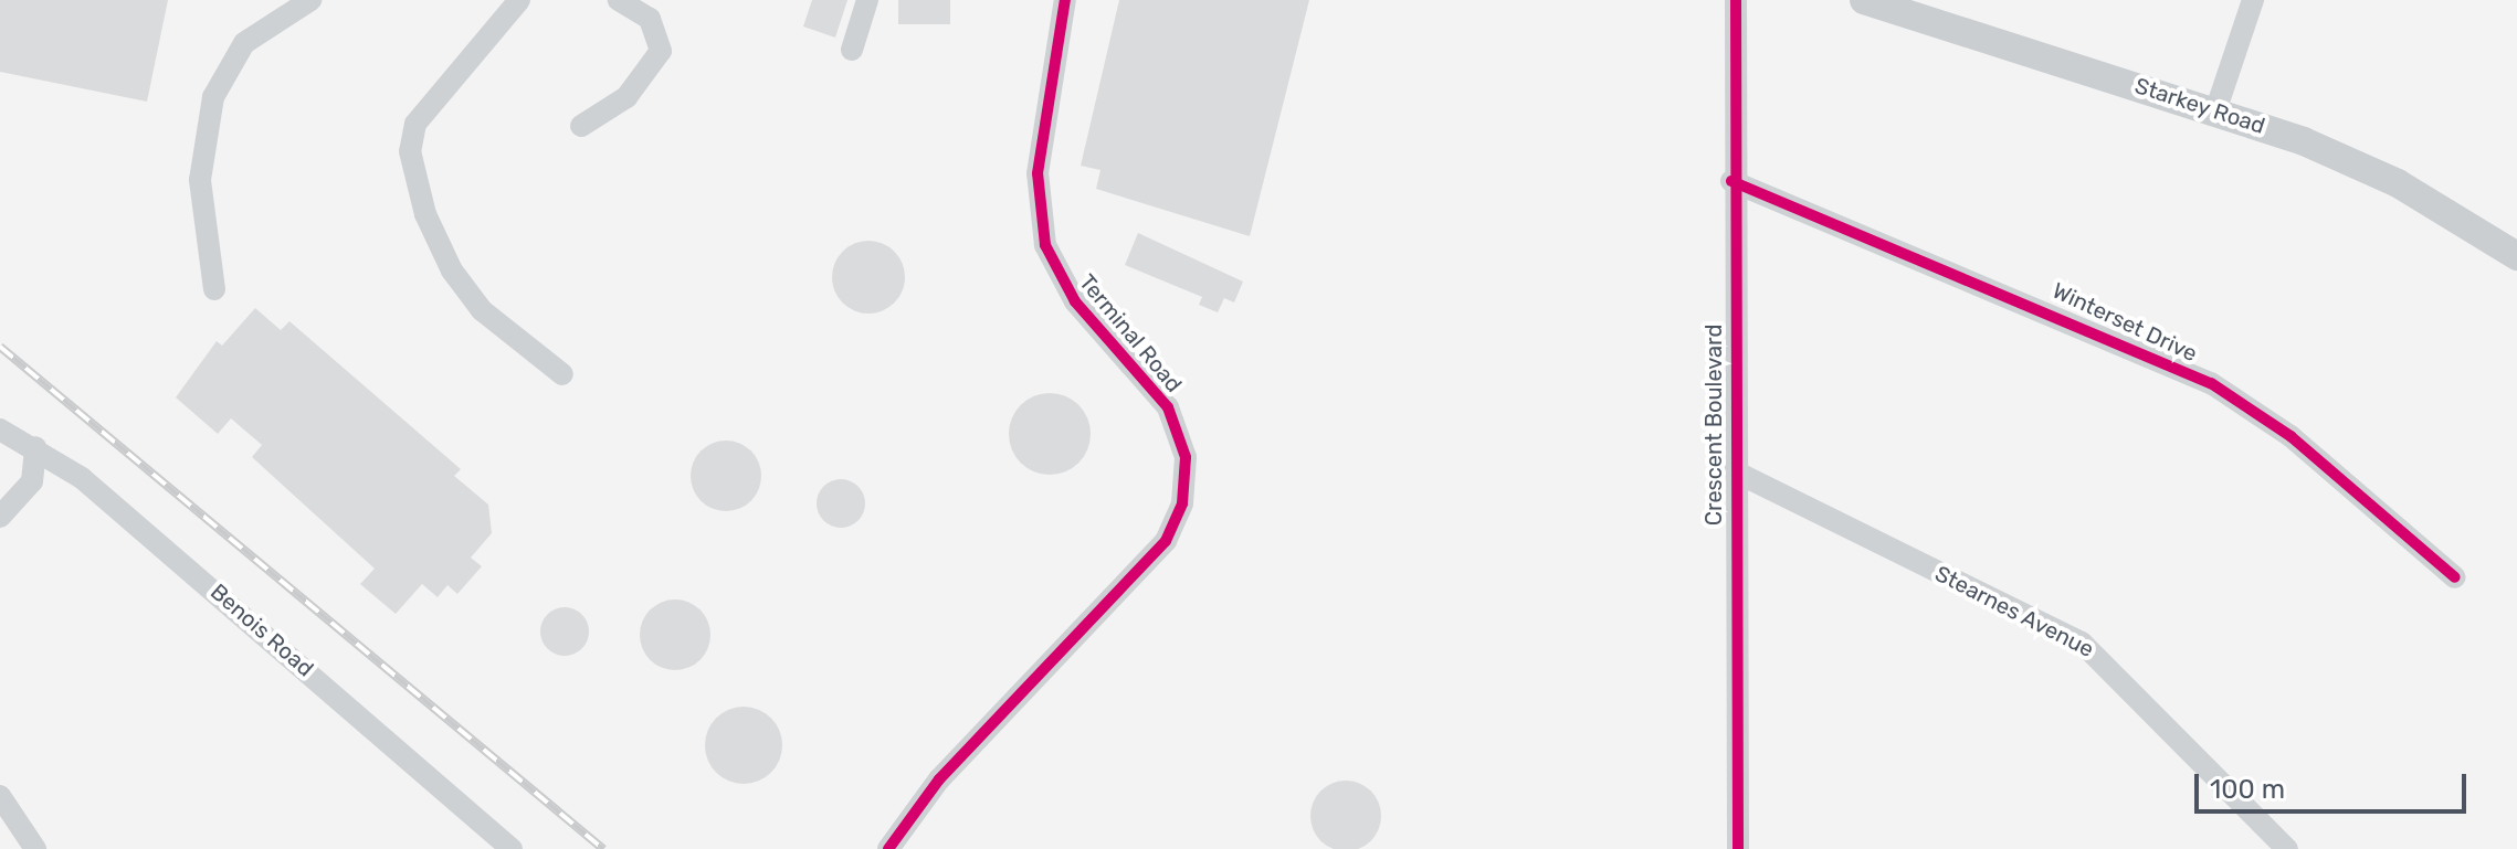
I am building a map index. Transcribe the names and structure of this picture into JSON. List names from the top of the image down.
{
  "streets": {
    "main road": ["Starkey Road"],
    "street": [
      "Winterset Drive",
      "Terminal Road",
      "Crescent Boulevard",
      "Stearnes Avenue",
      "Benois Road"
    ]
  },
  "crossings": [
    ["Winterset Drive", "Crescent Boulevard"],
    ["Crescent Boulevard", "Stearnes Avenue"]
  ],
  "scale_bar": "100 m"
}
